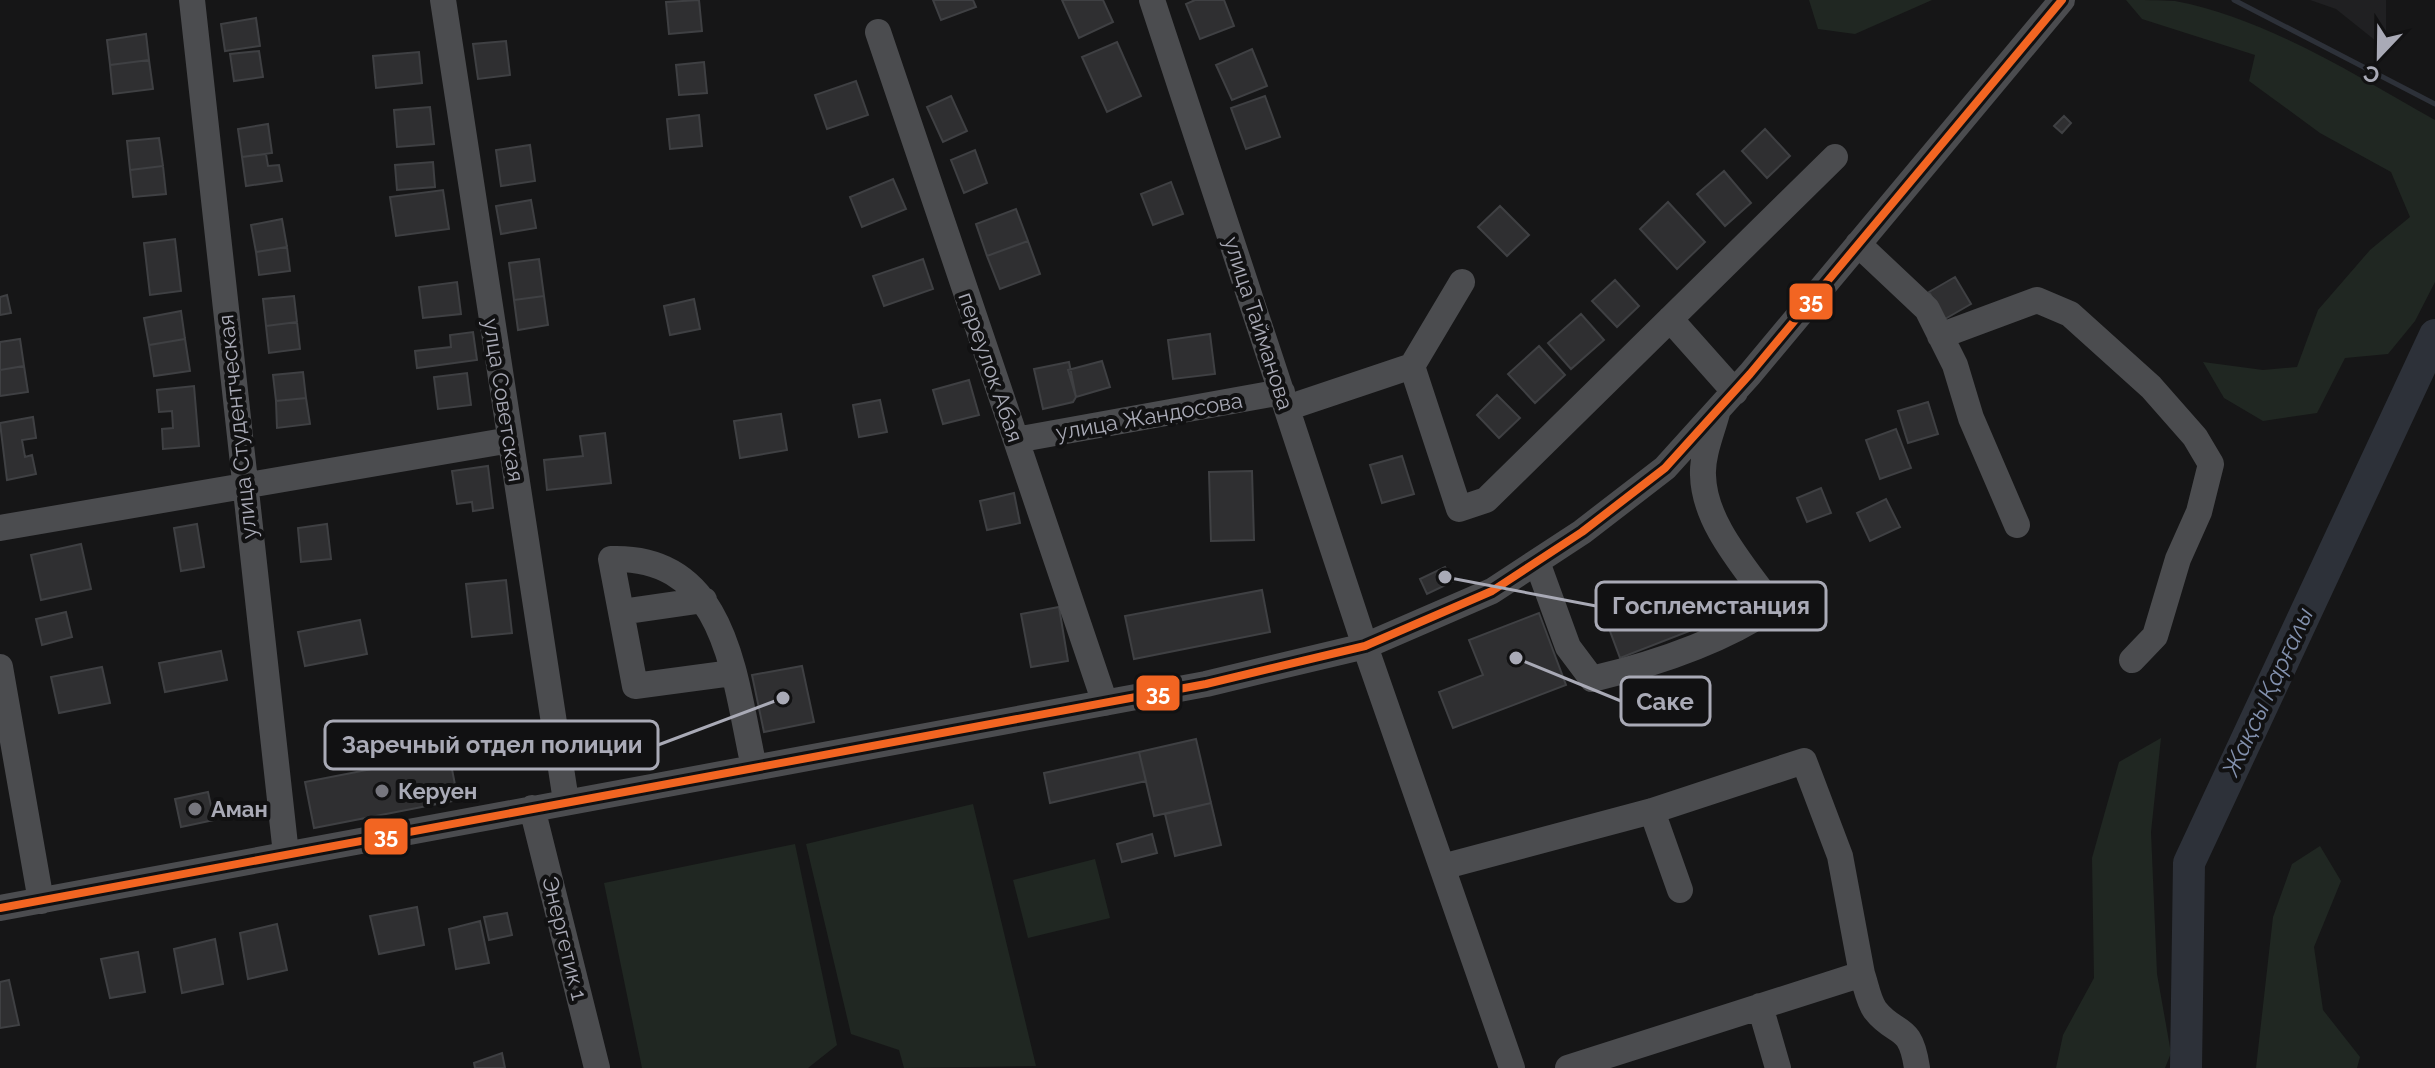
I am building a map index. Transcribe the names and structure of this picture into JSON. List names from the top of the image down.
{
  "streets": {
    "street": [
      "улица Тайманова",
      "переулок Абая",
      "улца Советская",
      "улица Жандосова",
      "улица Студентческая",
      "Энергетик 1"
    ]
  },
  "crossings": [
    ["улица Тайманова", "улица Жандосова"],
    ["переулок Абая", "улица Жандосова"]
  ],
  "water": ["Жақсы Қарғалы"],
  "places": [
    "Госплемстанция",
    "Саке",
    "Заречный отдел полиции",
    "Керуен",
    "Аман"
  ],
  "lines": ["transit line 35"],
  "north": "bottom"
}
